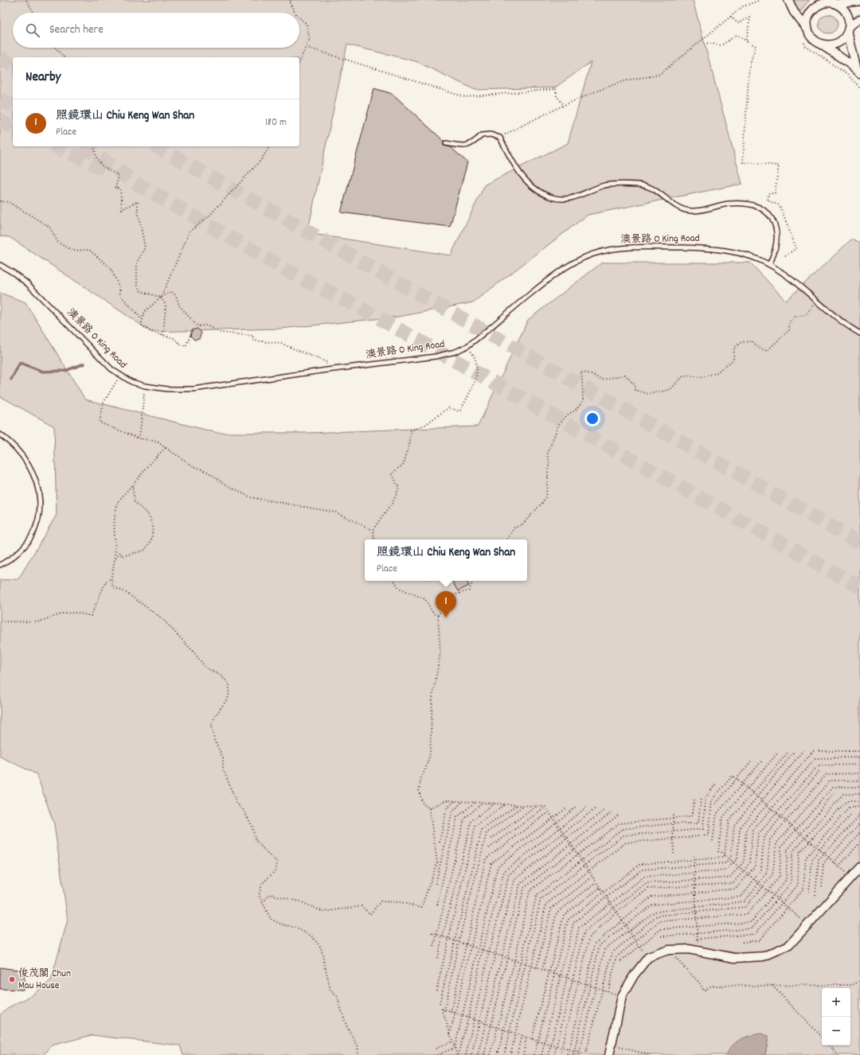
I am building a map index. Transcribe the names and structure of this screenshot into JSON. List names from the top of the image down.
{
  "streets": {
    "lane": ["澳景路 O King Road"]
  },
  "places": ["俊茂閣 Chun Mau House"],
  "page": {
    "search": "Search here",
    "heading": "Nearby",
    "list": [
      {
        "mark": "1",
        "name": "照鏡環山 Chiu Keng Wan Shan",
        "note": "Place",
        "value": "180 m"
      }
    ],
    "popup": ["照鏡環山 Chiu Keng Wan Shan", "Place"],
    "pins": "1",
    "map_buttons": ["+", "−"]
  }
}
